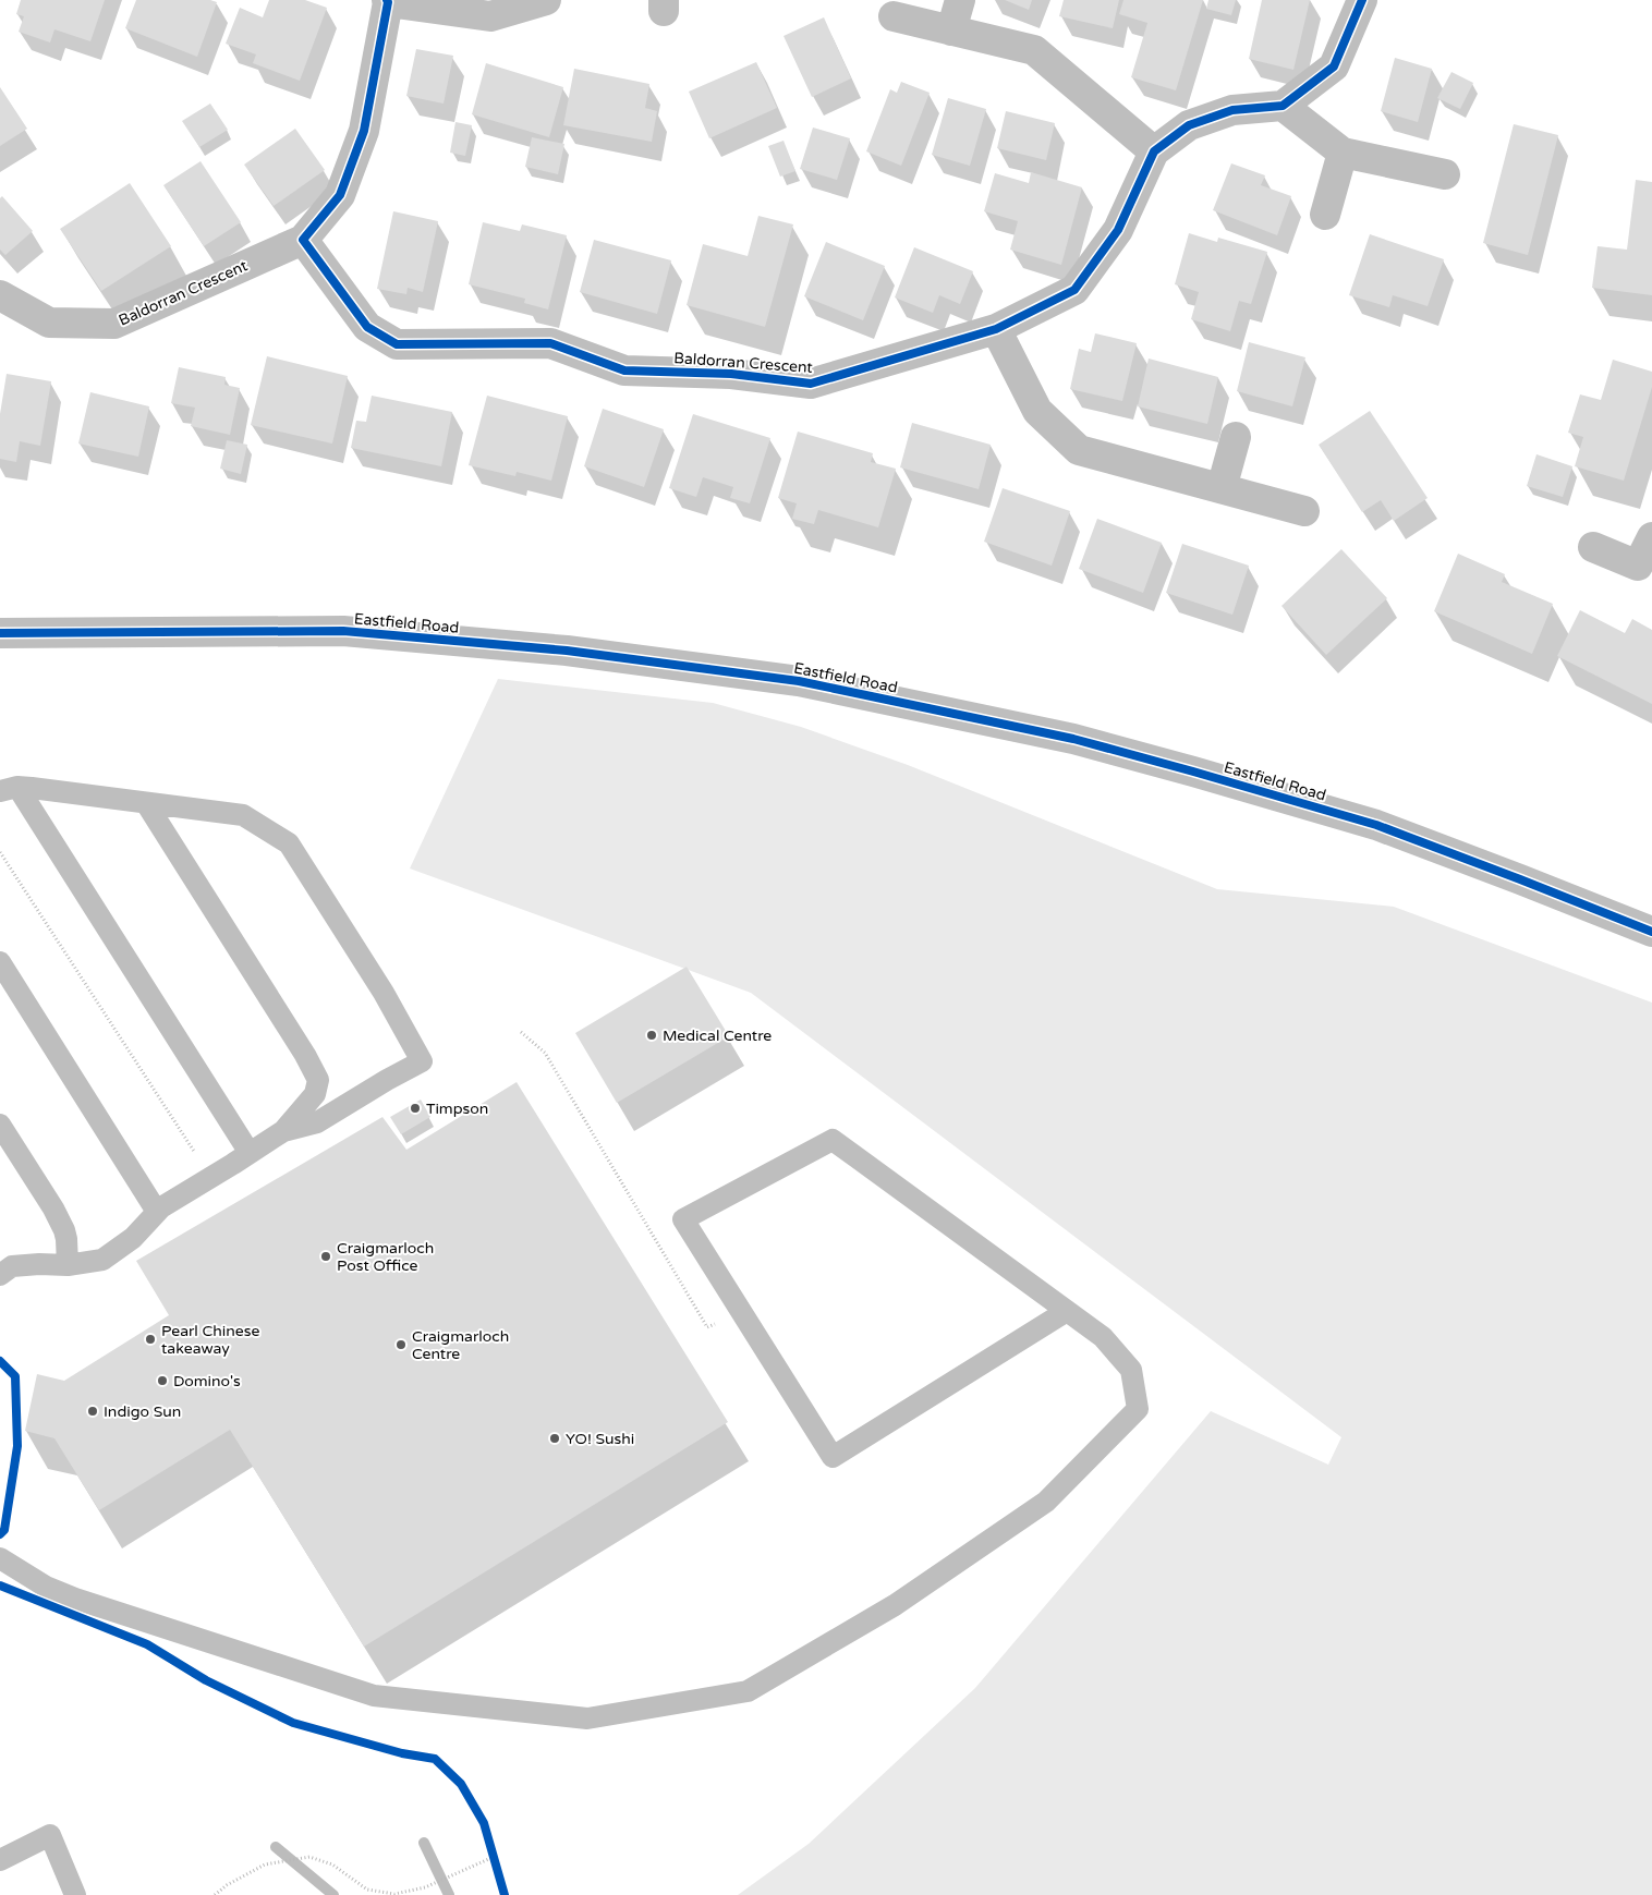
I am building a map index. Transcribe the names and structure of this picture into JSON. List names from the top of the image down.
{
  "streets": {
    "street": ["Baldorran Crescent", "Eastfield Road"]
  },
  "places": [
    "Medical Centre",
    "Timpson",
    "Craigmarloch Post Office",
    "Pearl Chinese takeaway",
    "Craigmarloch Centre",
    "Domino's",
    "Indigo Sun",
    "YO! Sushi"
  ]
}
